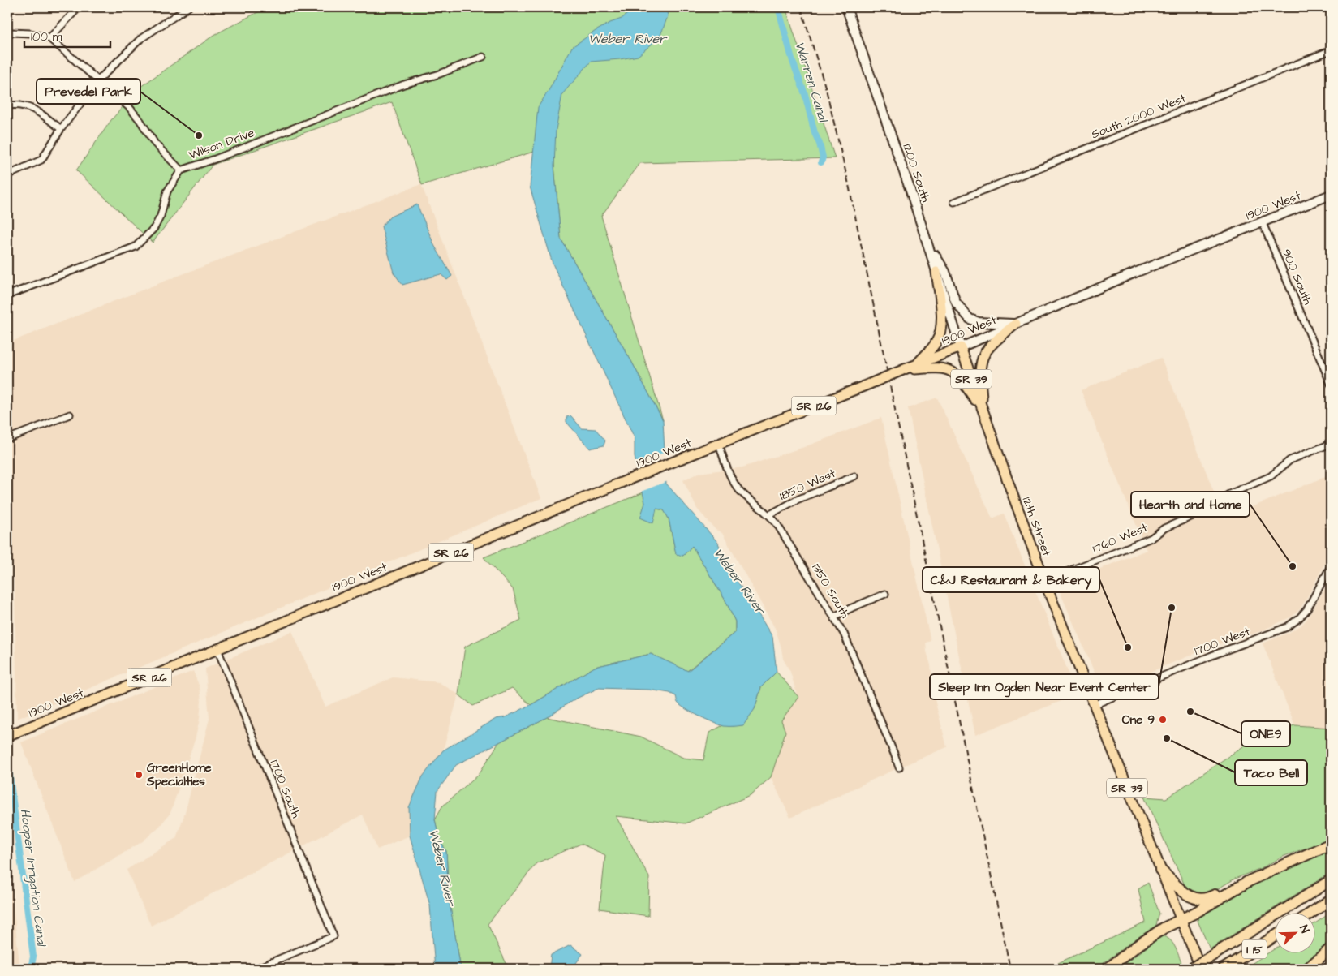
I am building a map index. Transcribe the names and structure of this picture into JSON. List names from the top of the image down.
{
  "streets": {
    "highway": ["I 15"],
    "main road": [
      "1200 South",
      "1900 West",
      "SR 39",
      "SR 126",
      "12th Street"
    ],
    "street": [
      "South 2000 West",
      "Wilson Drive",
      "900 South",
      "1850 West",
      "1760 West",
      "1350 South",
      "1700 West",
      "1700 South"
    ]
  },
  "crossings": [
    ["1200 South", "1900 West"],
    ["1200 South", "12th Street"],
    ["1900 West", "900 South"],
    ["1900 West", "12th Street"],
    ["1900 West", "1350 South"],
    ["1900 West", "1700 South"],
    ["SR 39", "12th Street"],
    ["1850 West", "1350 South"],
    ["12th Street", "1760 West"],
    ["12th Street", "1700 West"]
  ],
  "water": ["Weber River", "Warren Canal", "Hooper Irrigation Canal"],
  "places": [
    "Prevedel Park",
    "Hearth and Home",
    "Sleep Inn Ogden Near Event Center",
    "C&J Restaurant & Bakery",
    "ONE9",
    "One 9",
    "Taco Bell",
    "GreenHome Specialties"
  ],
  "scale_bar": "100 m",
  "north": "top right"
}
